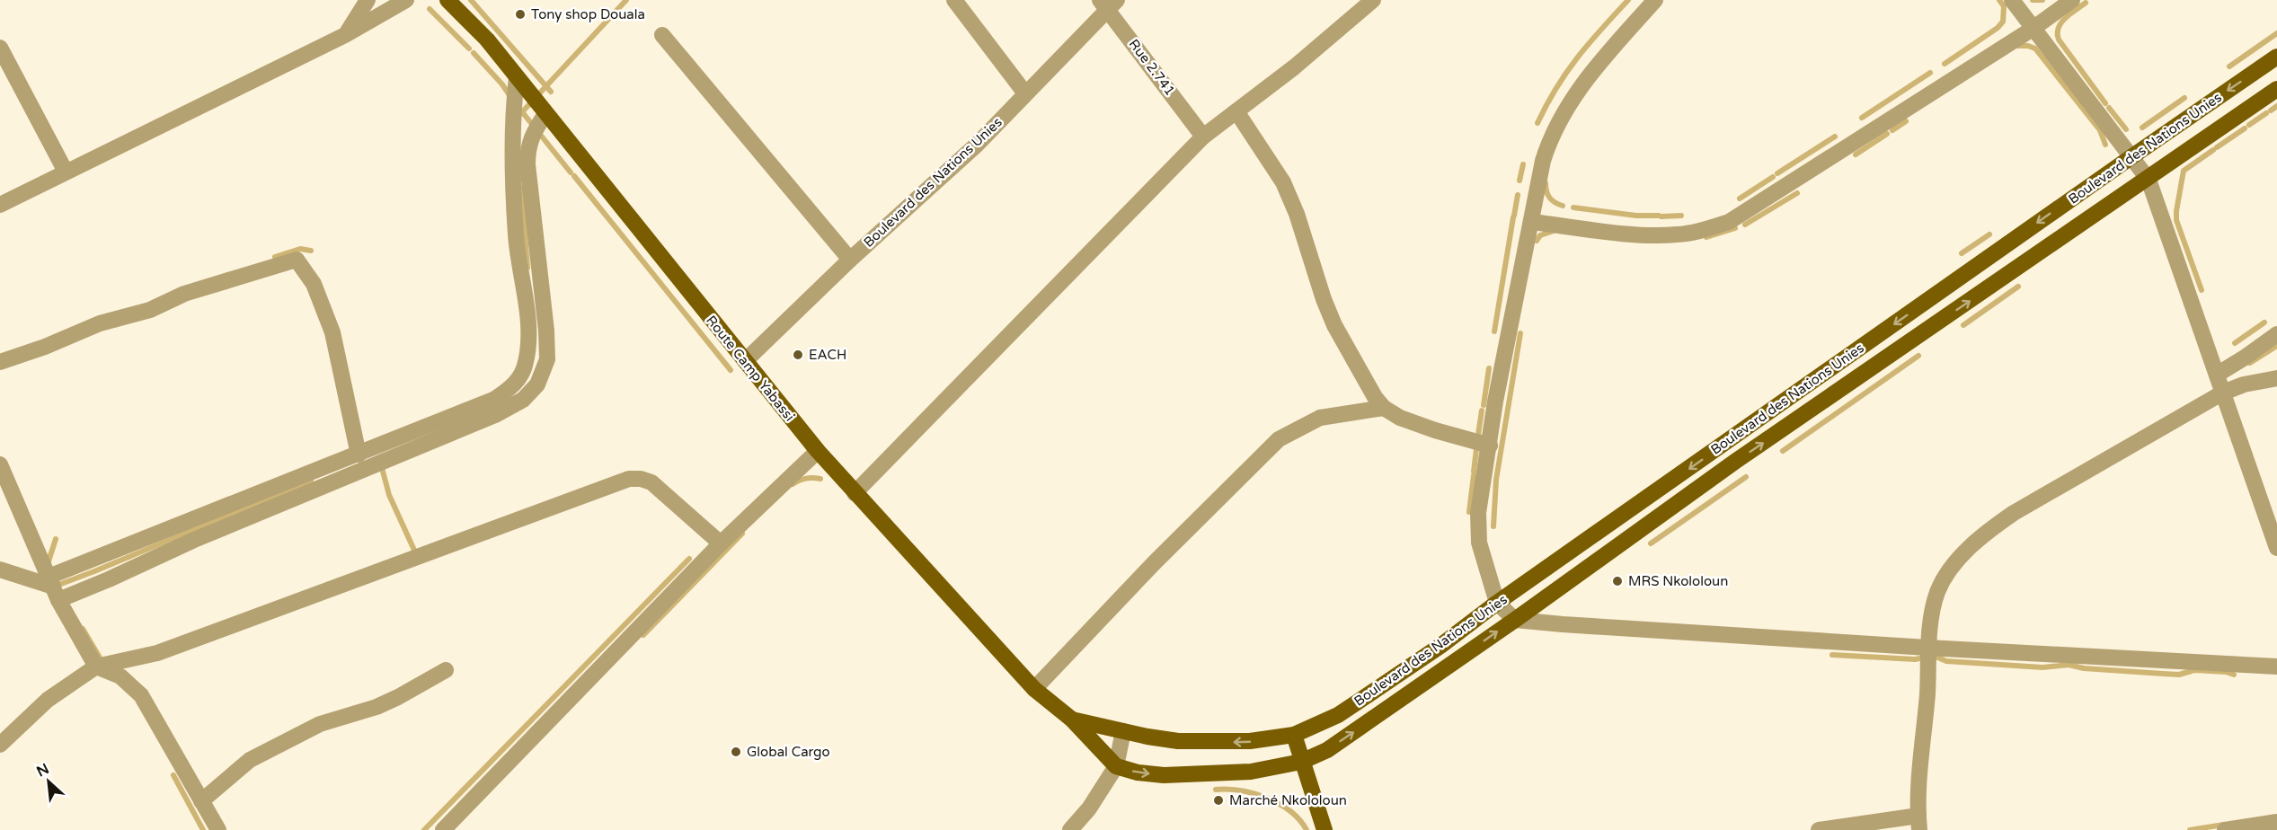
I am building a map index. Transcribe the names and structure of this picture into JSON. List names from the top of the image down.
{
  "streets": {
    "main road": ["Boulevard des Nations Unies", "Route Camp Yabassi"],
    "street": ["Rue 2.741"]
  },
  "crossings": [
    ["Rue 2.741", "Boulevard des Nations Unies"],
    ["Boulevard des Nations Unies", "Route Camp Yabassi"]
  ],
  "places": [
    "Tony shop Douala",
    "EACH",
    "MRS Nkololoun",
    "Global Cargo",
    "Marché Nkololoun"
  ],
  "north": "top left"
}
